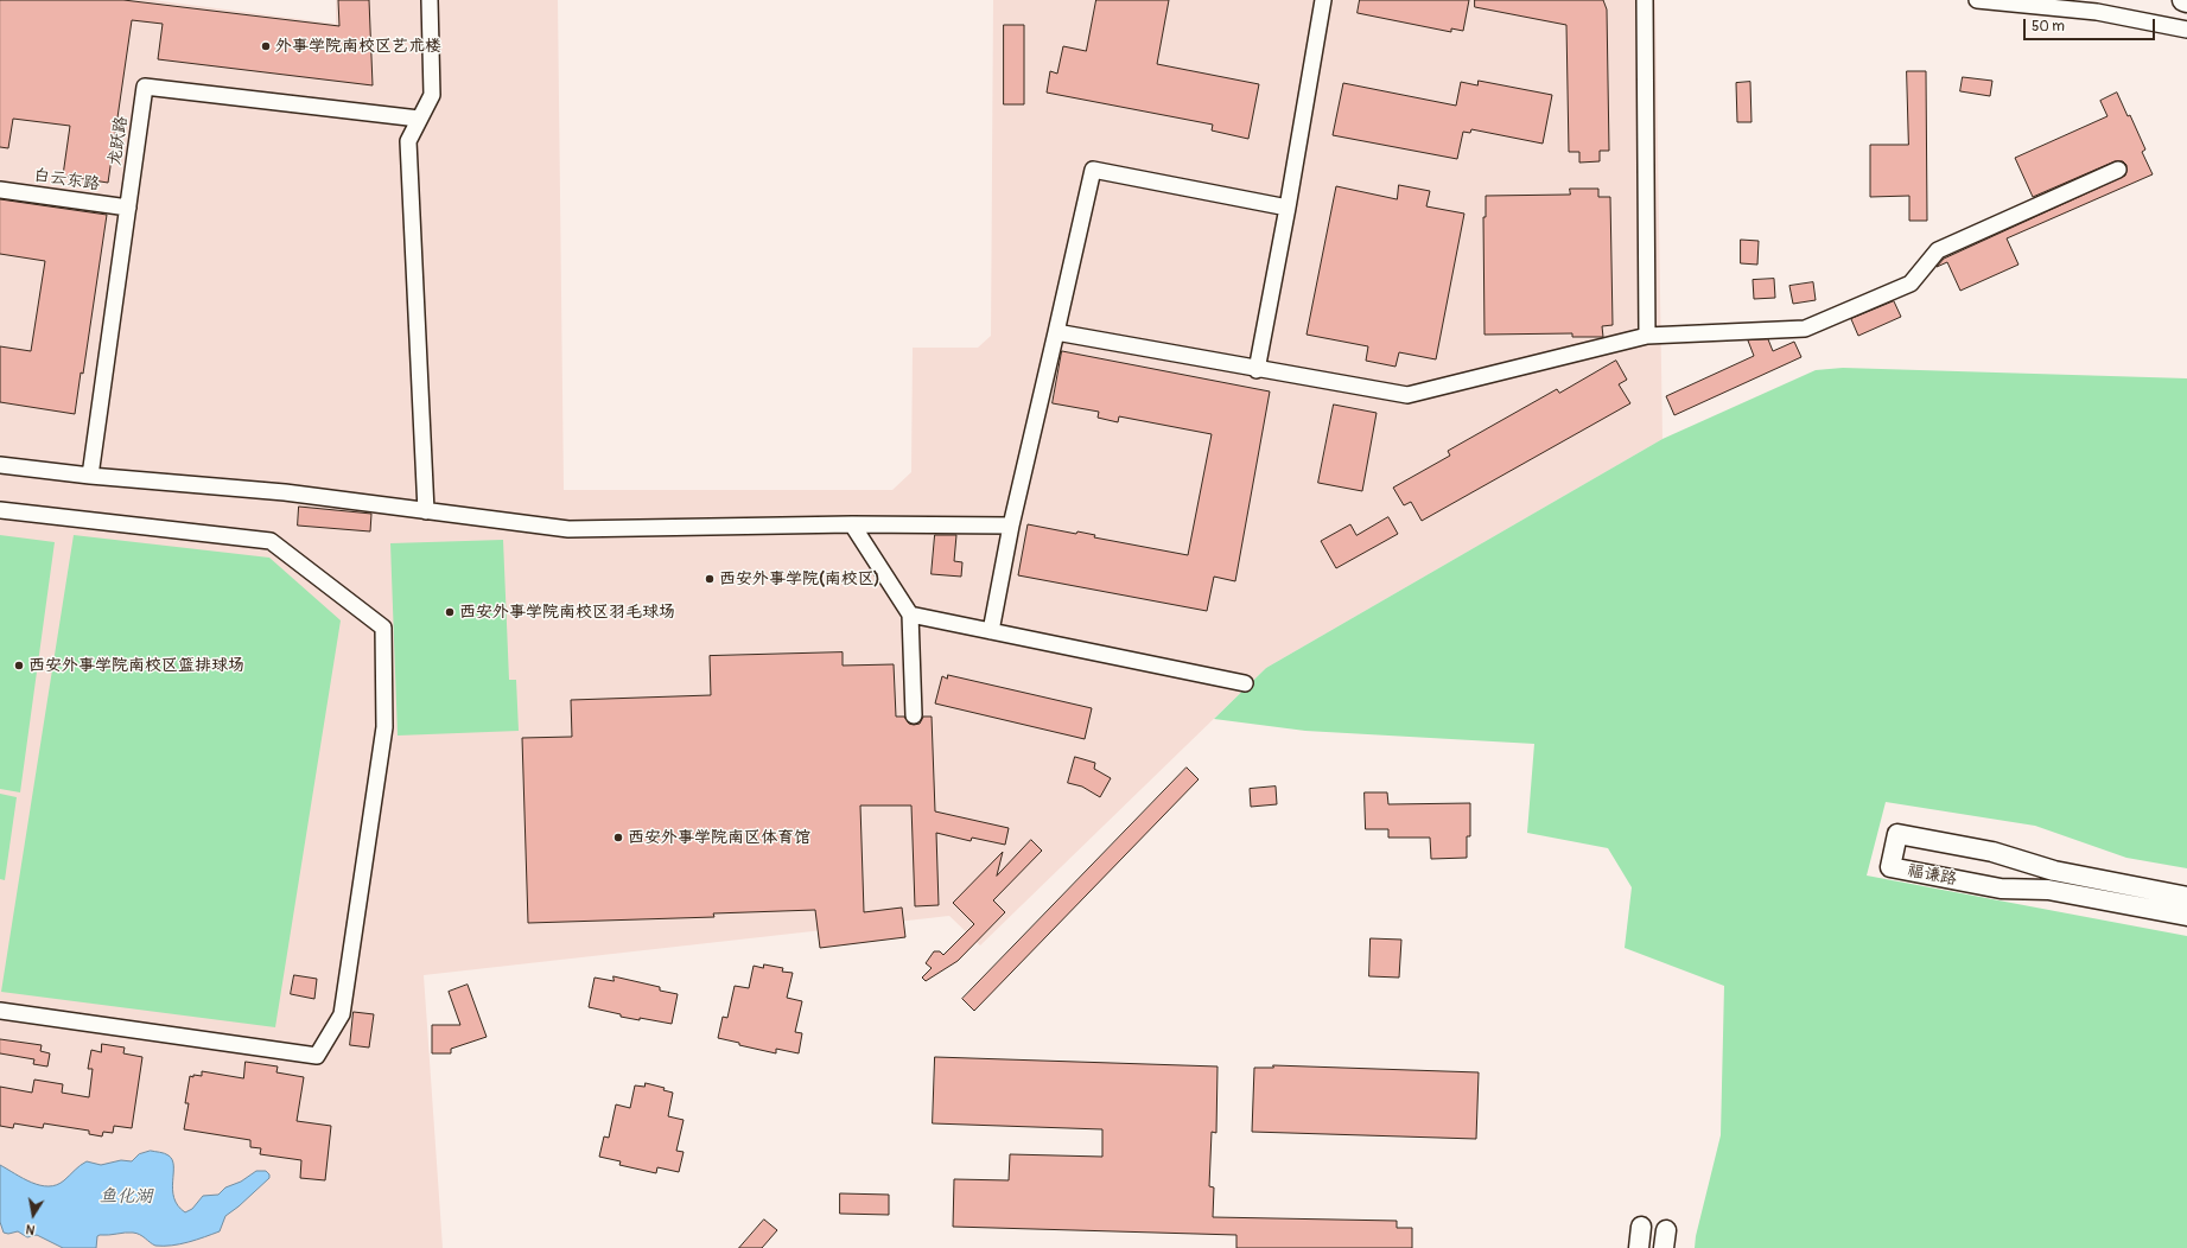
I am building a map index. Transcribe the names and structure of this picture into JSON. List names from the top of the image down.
{
  "streets": {
    "street": ["龙跃路", "白云东路", "福谦路"]
  },
  "crossings": [
    ["龙跃路", "白云东路"]
  ],
  "water": ["鱼化湖"],
  "places": [
    "外事学院南校区艺术楼",
    "西安外事学院(南校区)",
    "西安外事学院南校区羽毛球场",
    "西安外事学院南校区篮排球场",
    "西安外事学院南区体育馆"
  ],
  "scale_bar": "50 m",
  "north": "bottom"
}
